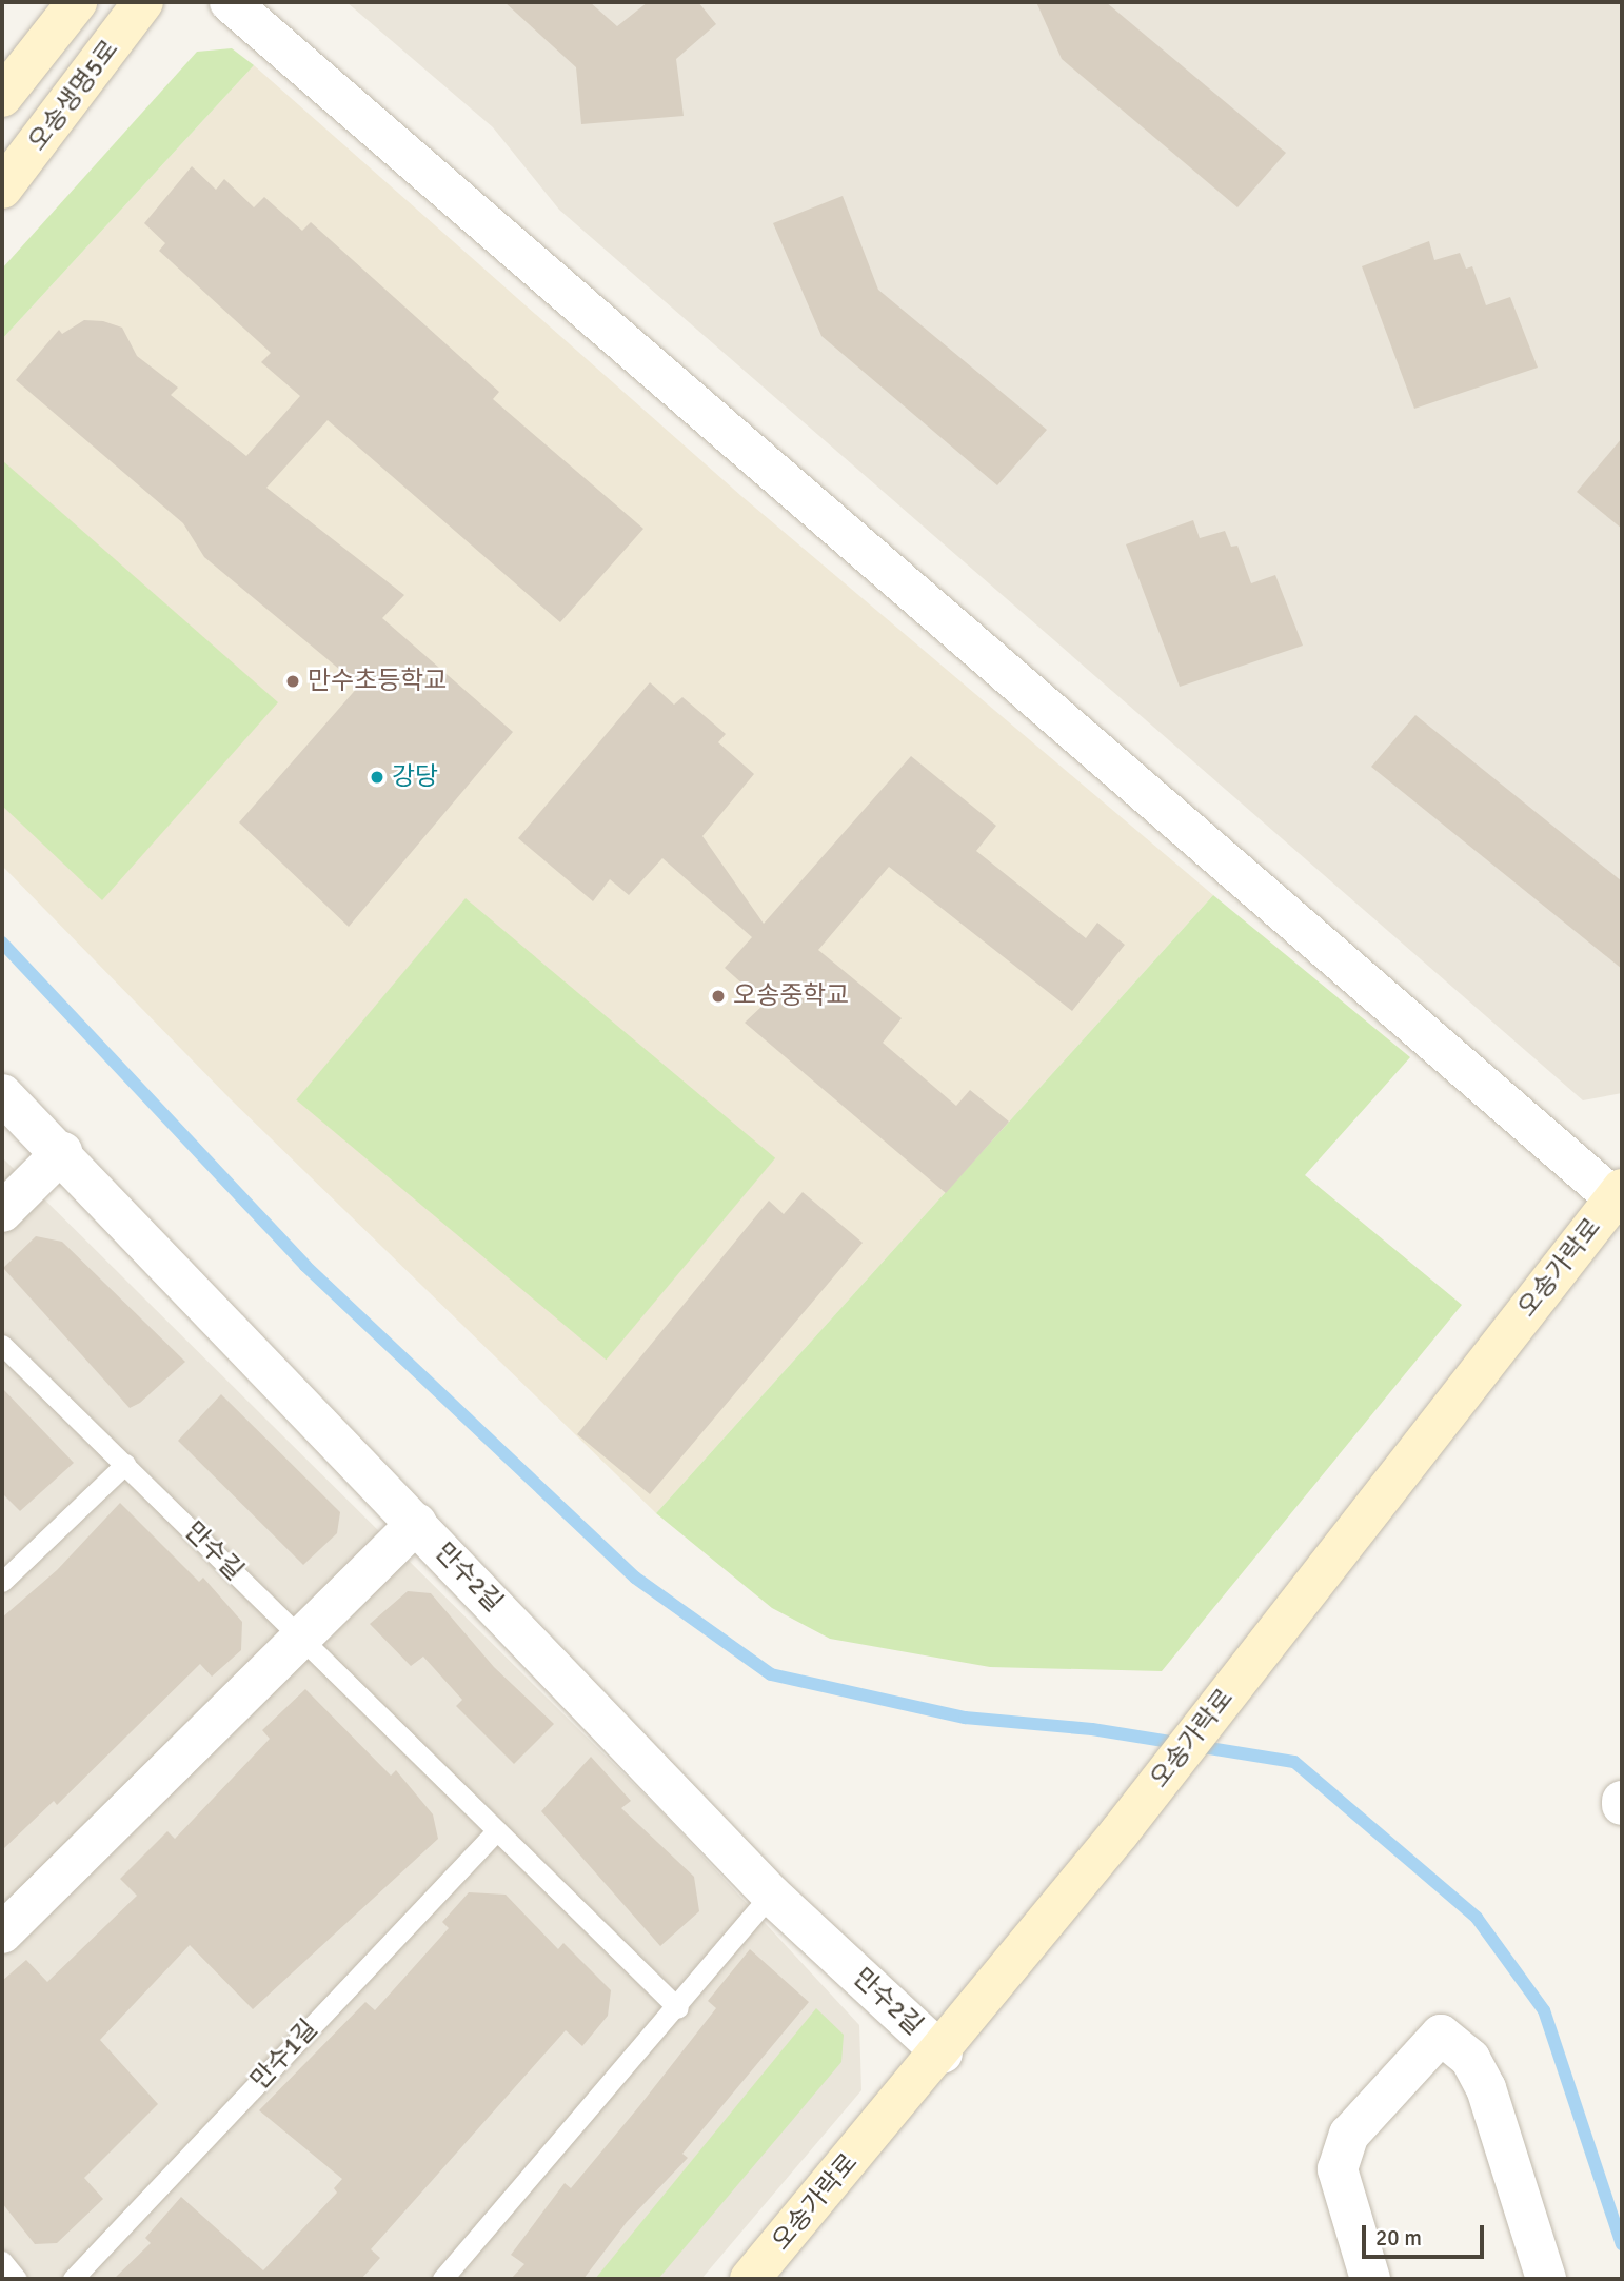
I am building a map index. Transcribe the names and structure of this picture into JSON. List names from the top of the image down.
{
  "streets": {
    "street": ["오송생명5로", "오송가락로", "만수2길"],
    "lane": ["만수길", "만수1길"]
  },
  "crossings": [
    ["오송가락로", "만수2길"]
  ],
  "places": ["만수초등학교", "강당", "오송중학교"],
  "scale_bar": "20 m"
}
